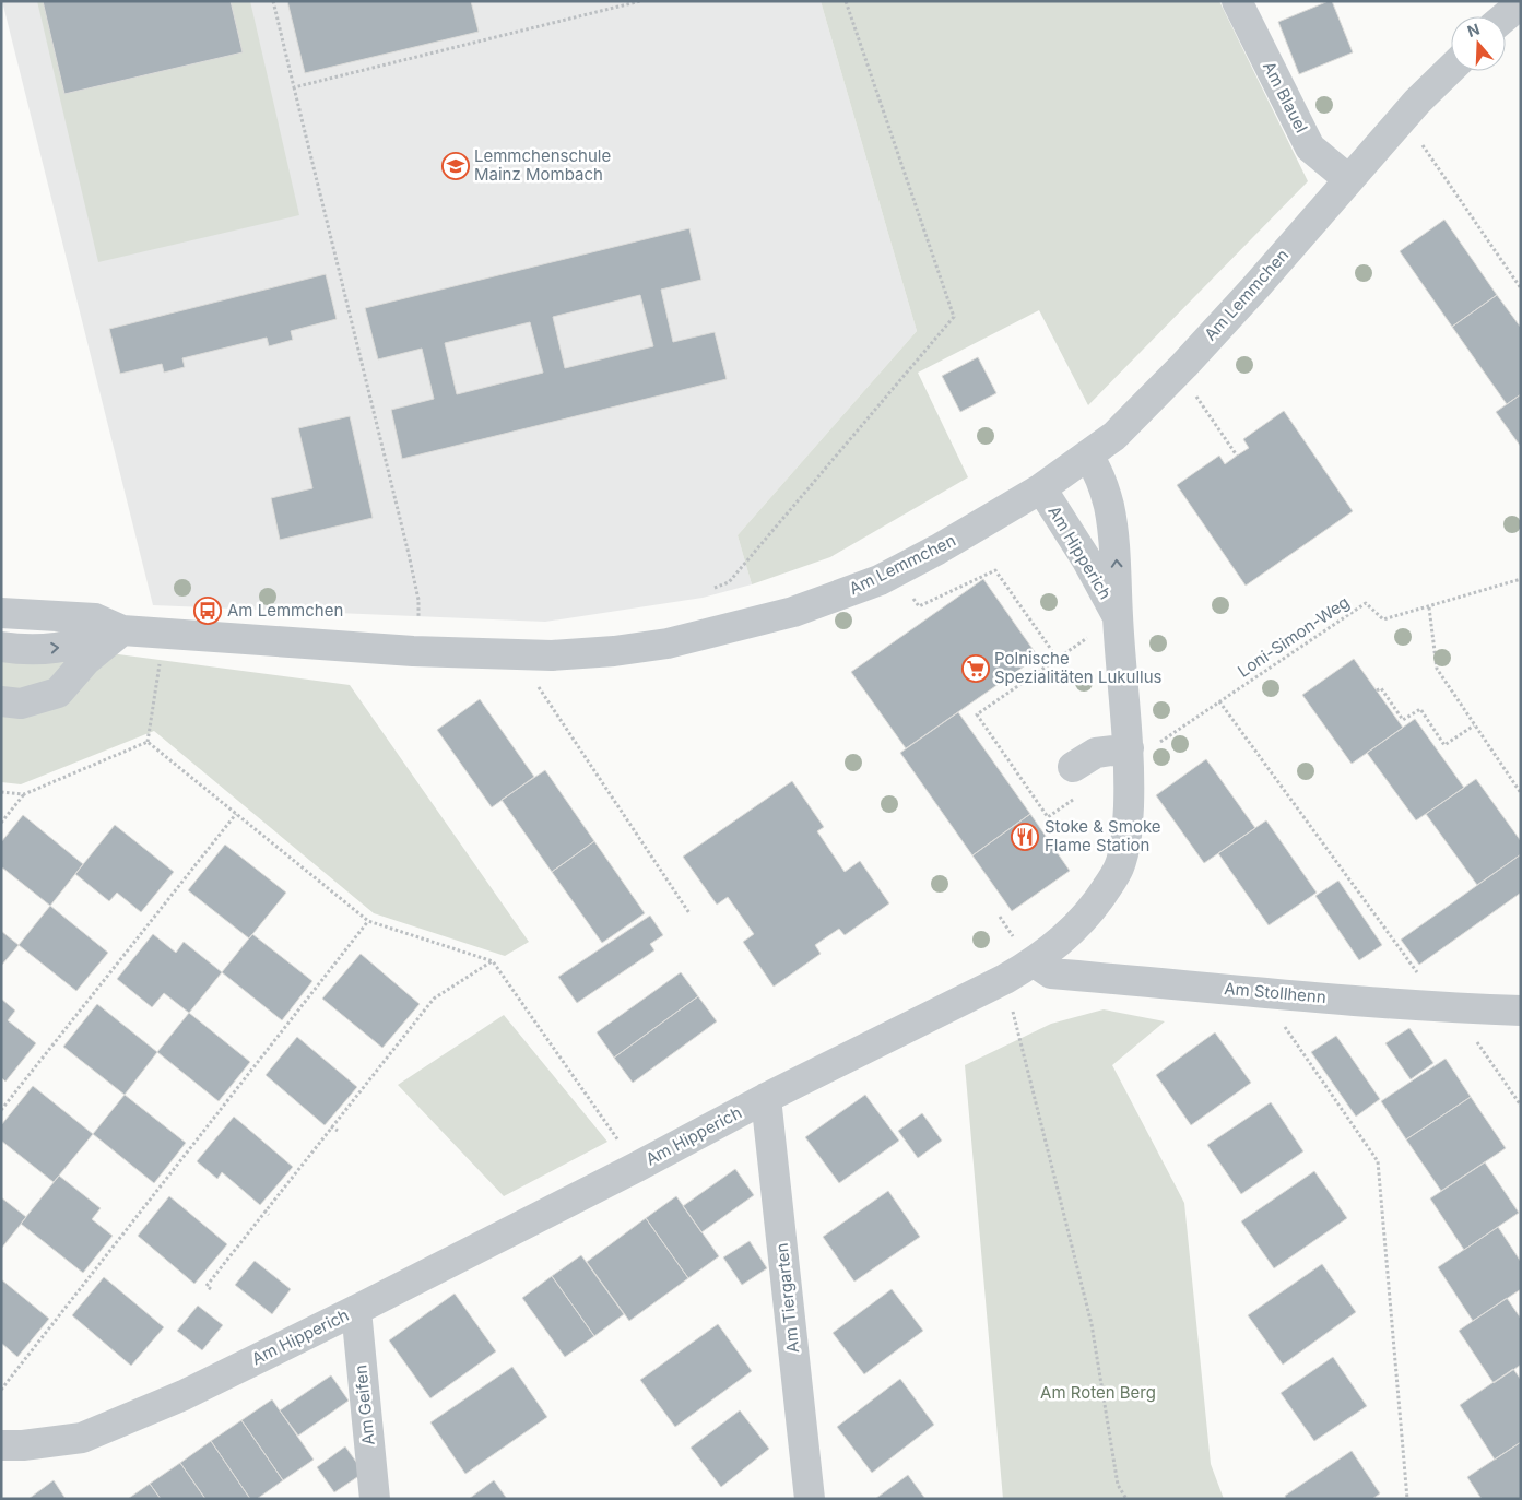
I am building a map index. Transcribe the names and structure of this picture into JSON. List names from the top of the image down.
{
  "streets": {
    "street": [
      "Am Blauel",
      "Am Lemmchen",
      "Am Hipperich",
      "Am Stollhenn",
      "Am Tiergarten",
      "Am Geifen"
    ],
    "path": ["Loni-Simon-Weg"]
  },
  "crossings": [
    ["Am Blauel", "Am Lemmchen"],
    ["Am Lemmchen", "Am Hipperich"],
    ["Am Hipperich", "Am Stollhenn"],
    ["Am Hipperich", "Am Tiergarten"],
    ["Am Hipperich", "Am Geifen"]
  ],
  "parks": ["Am Roten Berg"],
  "places": {
    "school or university": ["Lemmchenschule Mainz Mombach"],
    "bus stop": ["Am Lemmchen"],
    "supermarket": ["Polnische Spezialitäten Lukullus"],
    "restaurant": ["Stoke & Smoke Flame Station"]
  },
  "north": "top"
}
